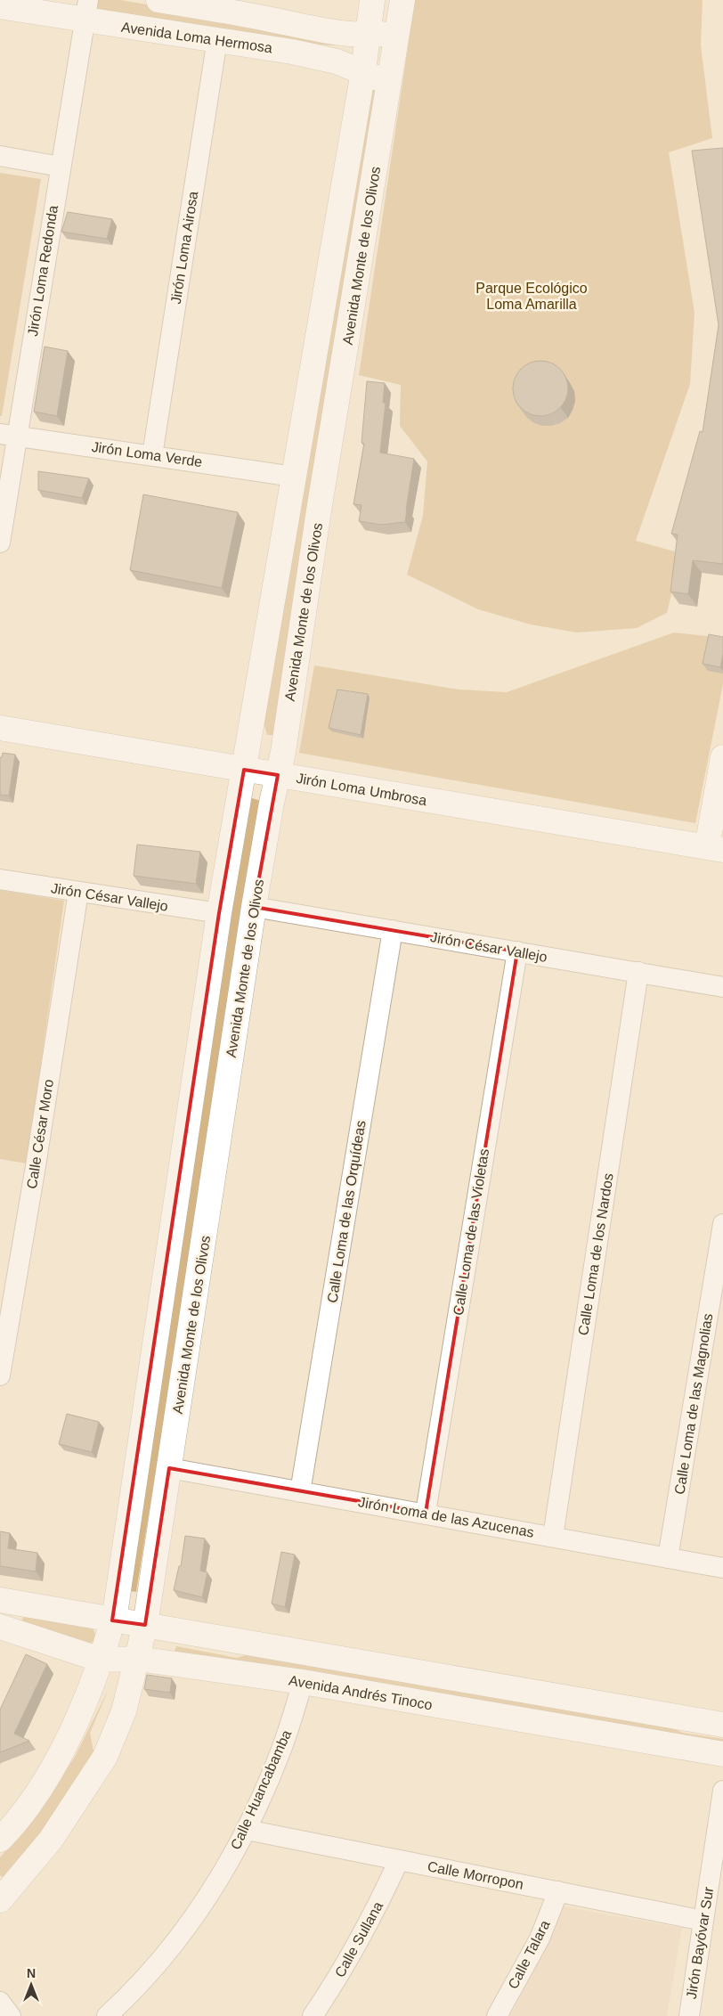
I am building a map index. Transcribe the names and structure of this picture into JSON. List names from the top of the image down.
{
  "streets": {
    "street": [
      "Avenida Loma Hermosa",
      "Jirón Loma Airosa",
      "Avenida Monte de los Olivos",
      "Jirón Loma Redonda",
      "Jirón Loma Verde",
      "Jirón Loma Umbrosa",
      "Jirón César Vallejo",
      "Calle César Moro",
      "Calle Loma de las Orquídeas",
      "Calle Loma de las Violetas",
      "Calle Loma de los Nardos",
      "Calle Loma de las Magnolias",
      "Jirón Loma de las Azucenas",
      "Avenida Andrés Tinoco",
      "Calle Huancabamba",
      "Calle Morropon",
      "Calle Sullana",
      "Jirón Bayóvar Sur",
      "Calle Talara"
    ]
  },
  "crossings": [
    ["Avenida Loma Hermosa", "Jirón Loma Airosa"],
    ["Avenida Loma Hermosa", "Avenida Monte de los Olivos"],
    ["Avenida Loma Hermosa", "Jirón Loma Redonda"],
    ["Jirón Loma Airosa", "Jirón Loma Verde"],
    ["Avenida Monte de los Olivos", "Jirón Loma Verde"],
    ["Avenida Monte de los Olivos", "Jirón Loma Umbrosa"],
    ["Avenida Monte de los Olivos", "Jirón César Vallejo"],
    ["Avenida Monte de los Olivos", "Jirón Loma de las Azucenas"],
    ["Avenida Monte de los Olivos", "Avenida Andrés Tinoco"],
    ["Jirón Loma Redonda", "Jirón Loma Verde"],
    ["Jirón César Vallejo", "Calle César Moro"],
    ["Jirón César Vallejo", "Calle Loma de las Orquídeas"],
    ["Jirón César Vallejo", "Calle Loma de las Violetas"],
    ["Jirón César Vallejo", "Calle Loma de los Nardos"],
    ["Calle Loma de las Orquídeas", "Jirón Loma de las Azucenas"],
    ["Calle Loma de las Violetas", "Jirón Loma de las Azucenas"],
    ["Calle Loma de los Nardos", "Jirón Loma de las Azucenas"],
    ["Calle Loma de las Magnolias", "Jirón Loma de las Azucenas"],
    ["Avenida Andrés Tinoco", "Calle Huancabamba"],
    ["Calle Huancabamba", "Calle Morropon"],
    ["Calle Morropon", "Calle Sullana"],
    ["Calle Morropon", "Jirón Bayóvar Sur"],
    ["Calle Morropon", "Calle Talara"]
  ],
  "parks": ["Parque Ecológico Loma Amarilla"],
  "north": "top"
}
